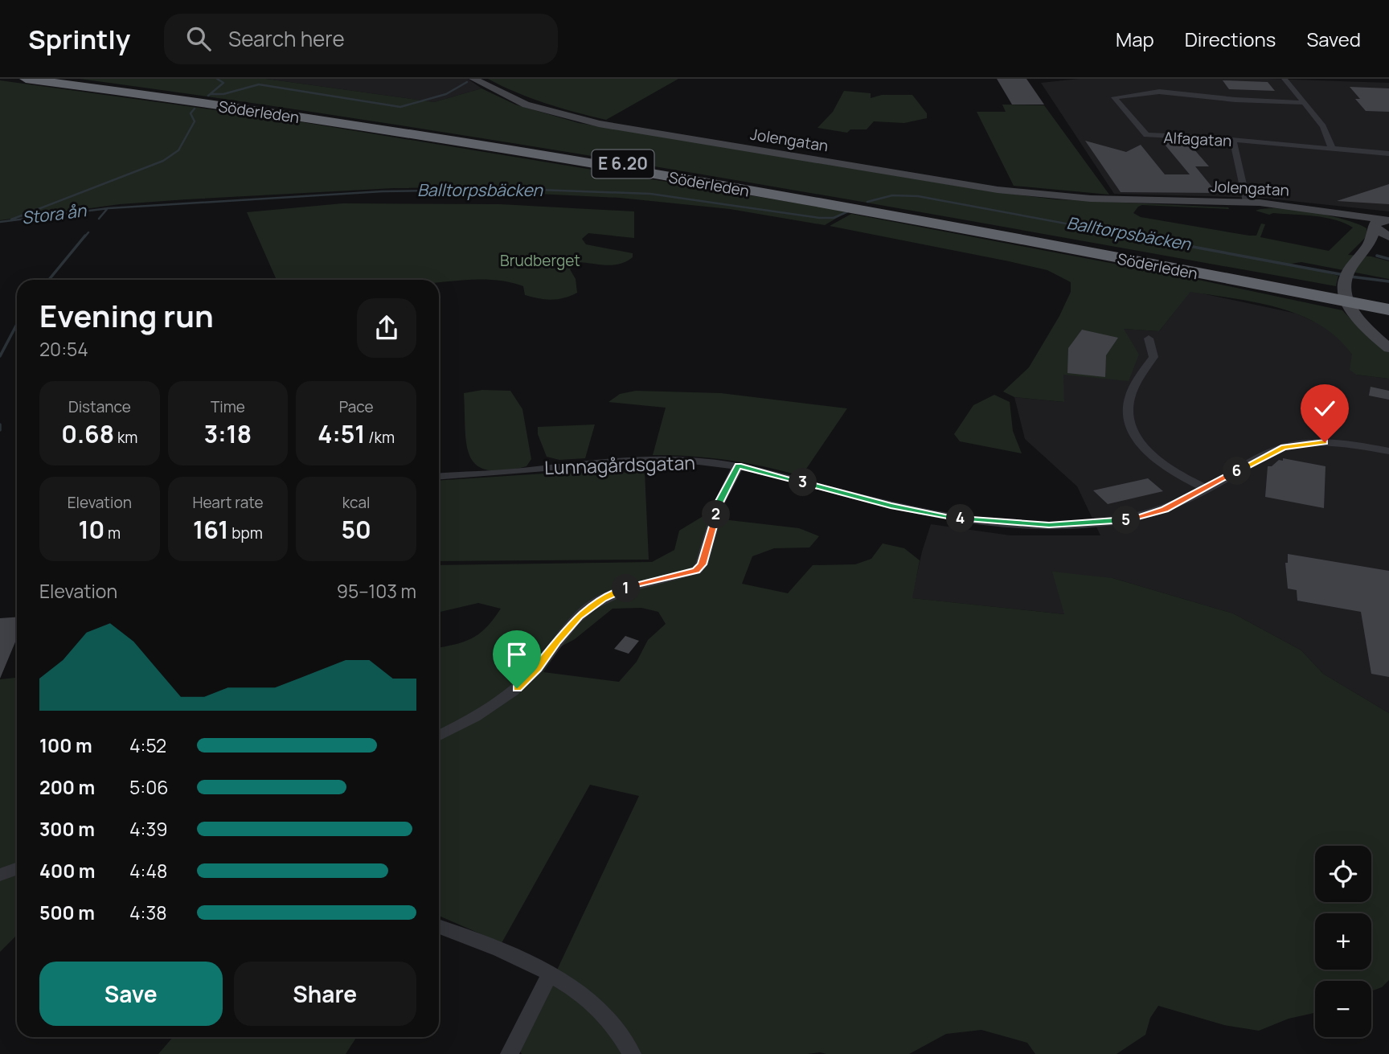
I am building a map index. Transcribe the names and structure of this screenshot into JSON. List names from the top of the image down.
{
  "streets": {
    "highway": ["Söderleden", "E 6.20"],
    "street": ["Alfagatan", "Jolengatan", "Lunnagårdsgatan"]
  },
  "water": ["Balltorpsbäcken", "Stora ån"],
  "parks": ["Brudberget"],
  "page": {
    "header": "Sprintly",
    "search": "Search here",
    "nav": ["Map", "Directions", "Saved"],
    "heading": ["Evening run", "20:54"],
    "stats": [
      ["Distance", "0.68 km"],
      ["Time", "3:18"],
      ["Pace", "4:51 /km"],
      ["Elevation", "10 m"],
      ["Heart rate", "161 bpm"],
      ["kcal", "50"]
    ],
    "pins": [
      "6",
      "3",
      "2",
      "4",
      "5",
      "1"
    ],
    "chart": ["Elevation", "95–103 m"],
    "list": [
      {
        "name": "100 m",
        "note": "4:52"
      },
      {
        "name": "200 m",
        "note": "5:06"
      },
      {
        "name": "300 m",
        "note": "4:39"
      },
      {
        "name": "400 m",
        "note": "4:48"
      },
      {
        "name": "500 m",
        "note": "4:38"
      }
    ],
    "map_buttons": ["+", "−"],
    "buttons": ["Save", "Share"]
  }
}
